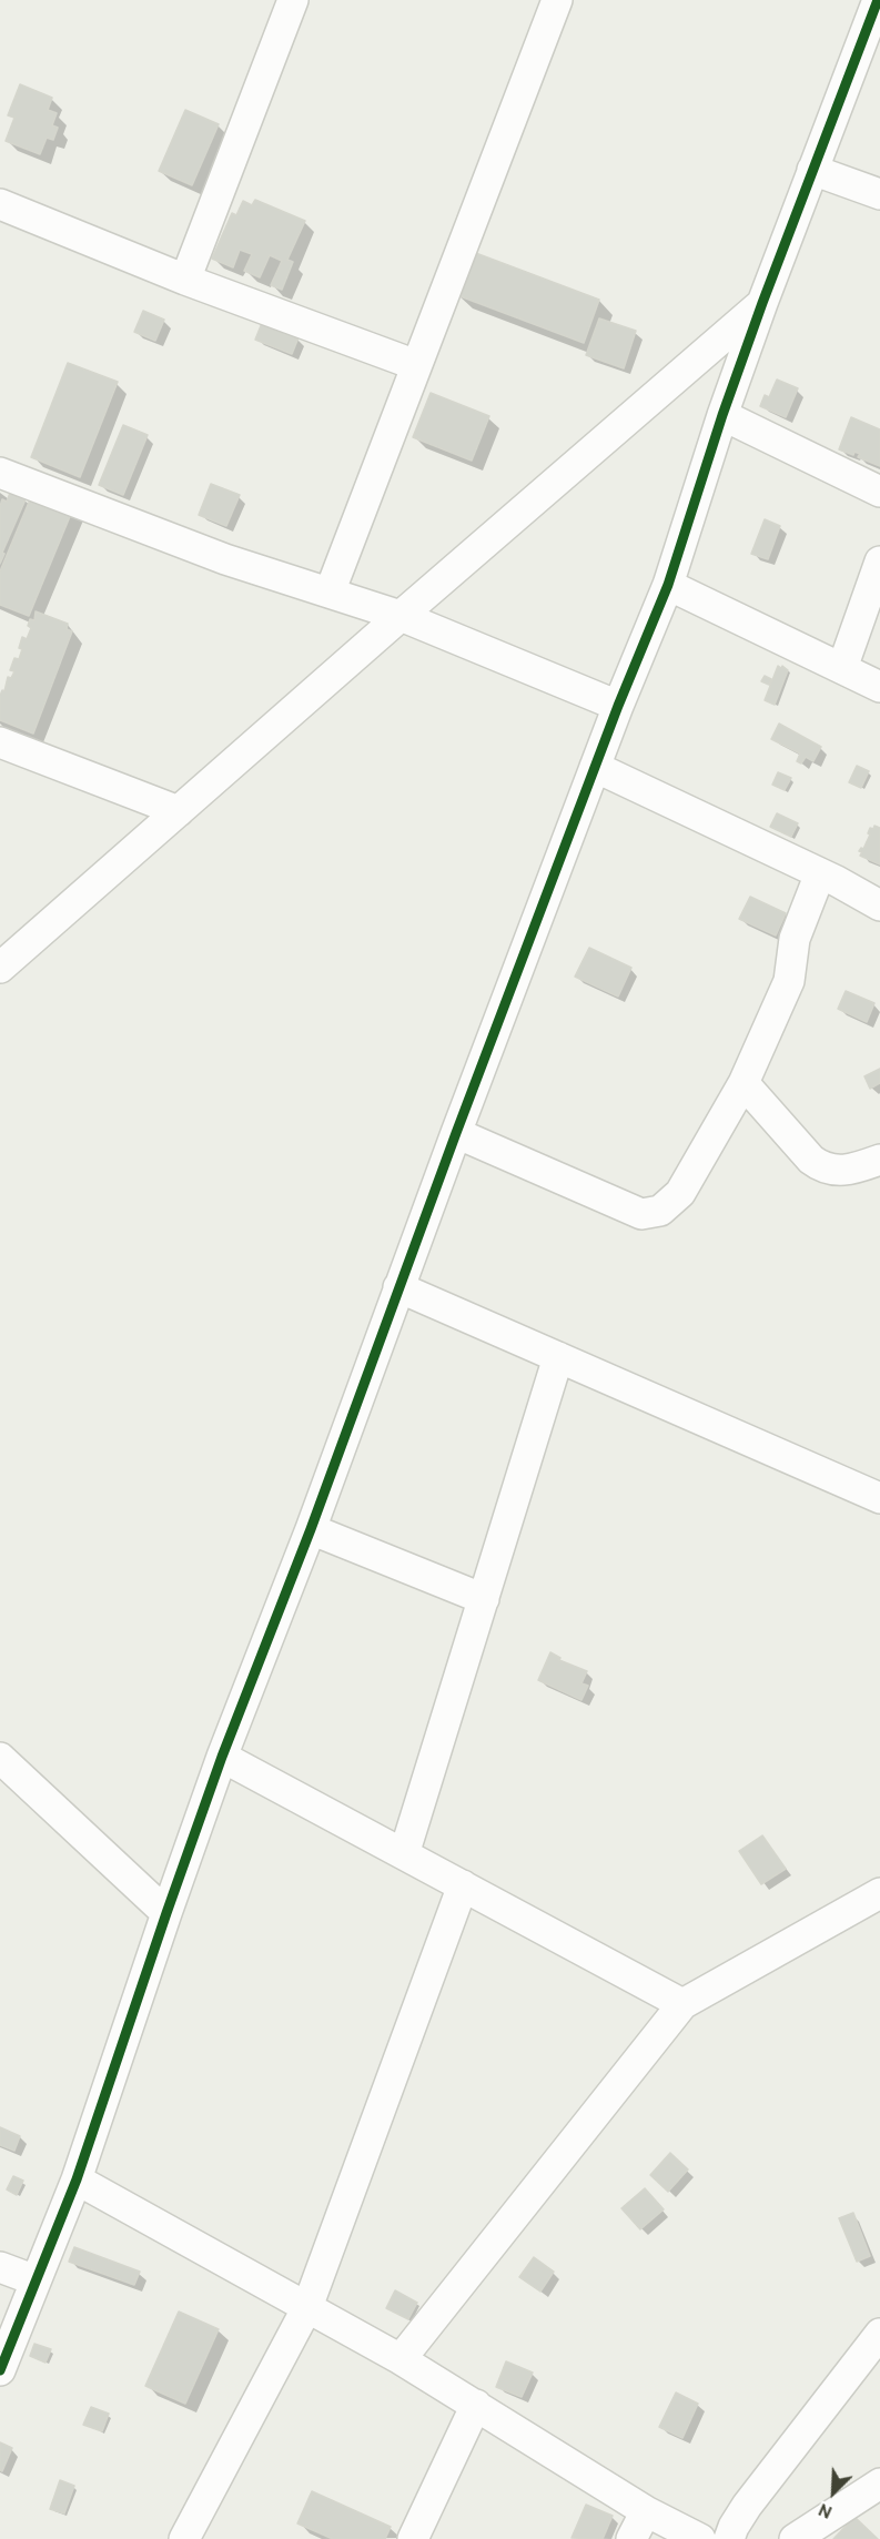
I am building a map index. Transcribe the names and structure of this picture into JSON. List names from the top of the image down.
{
  "north": "bottom left"
}
